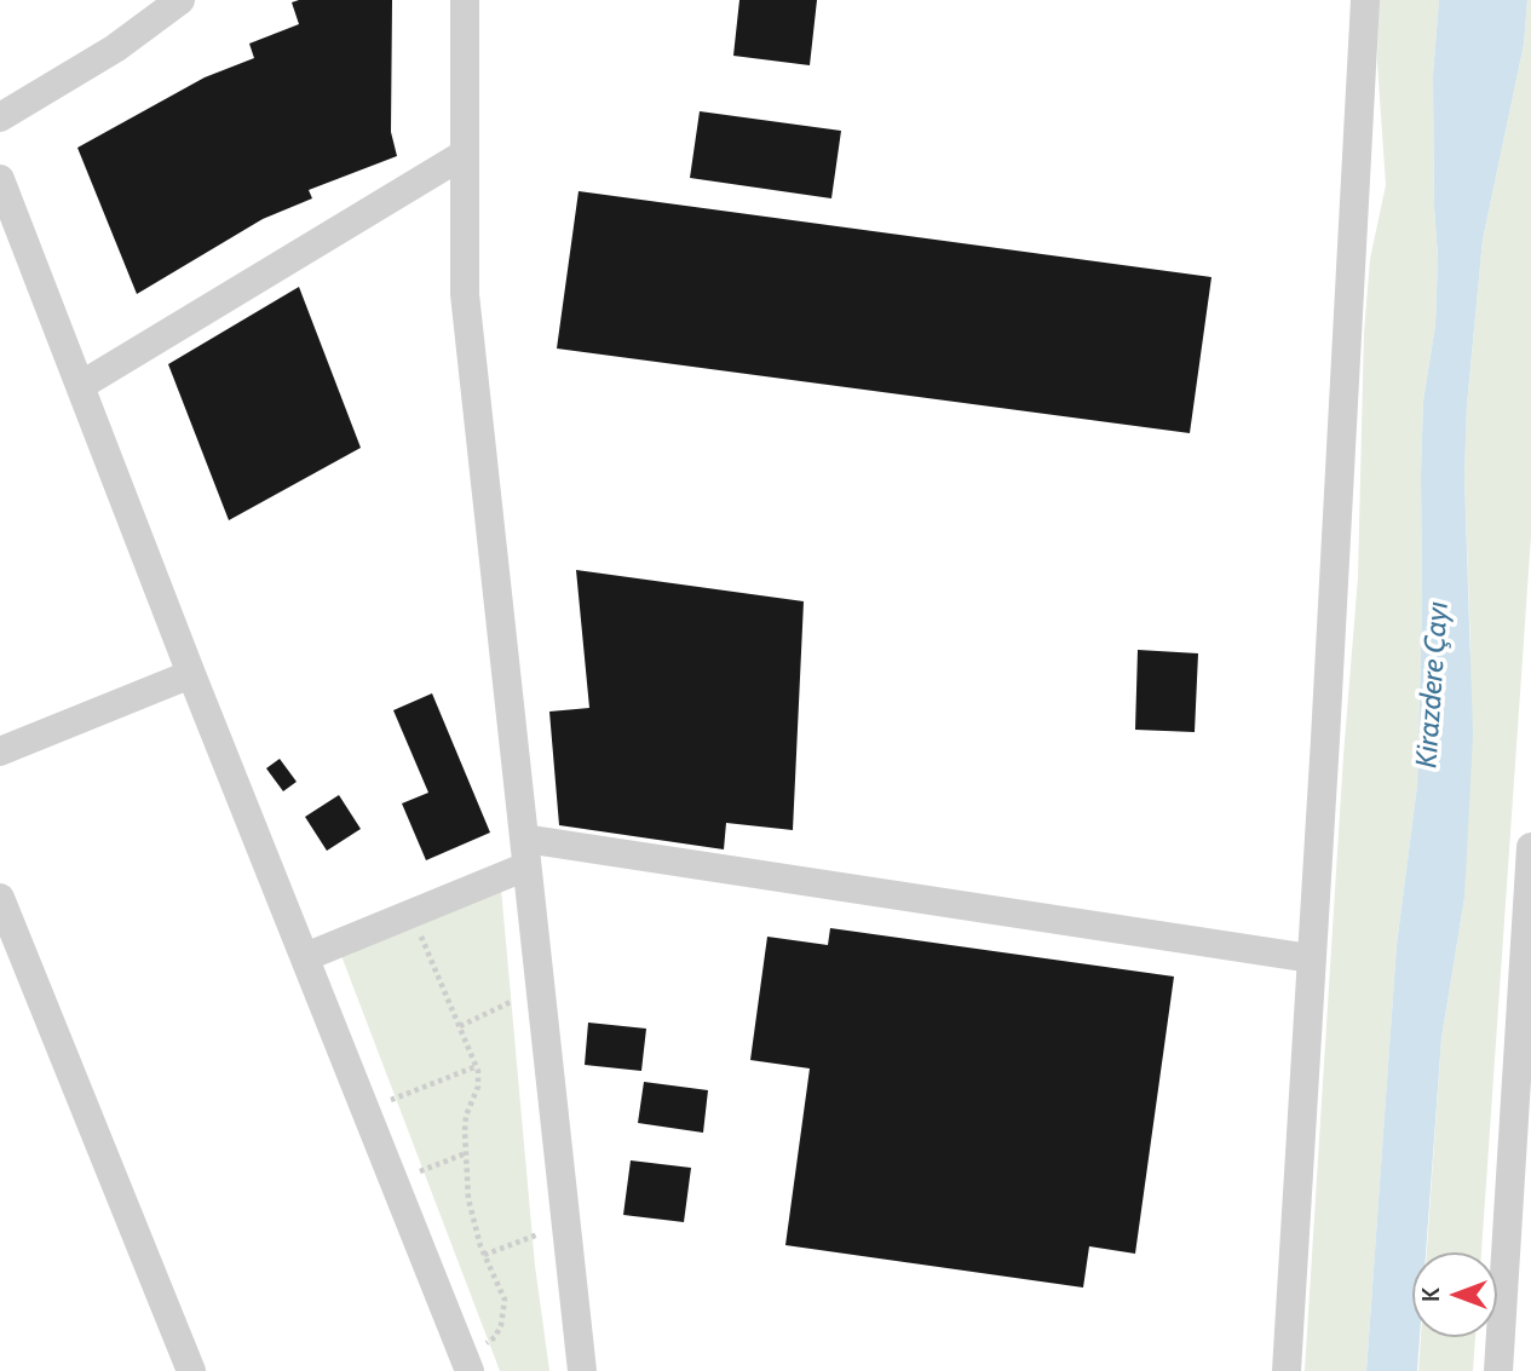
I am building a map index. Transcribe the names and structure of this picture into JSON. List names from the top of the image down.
{
  "water": ["Kirazdere Çayı"],
  "north": "left"
}
